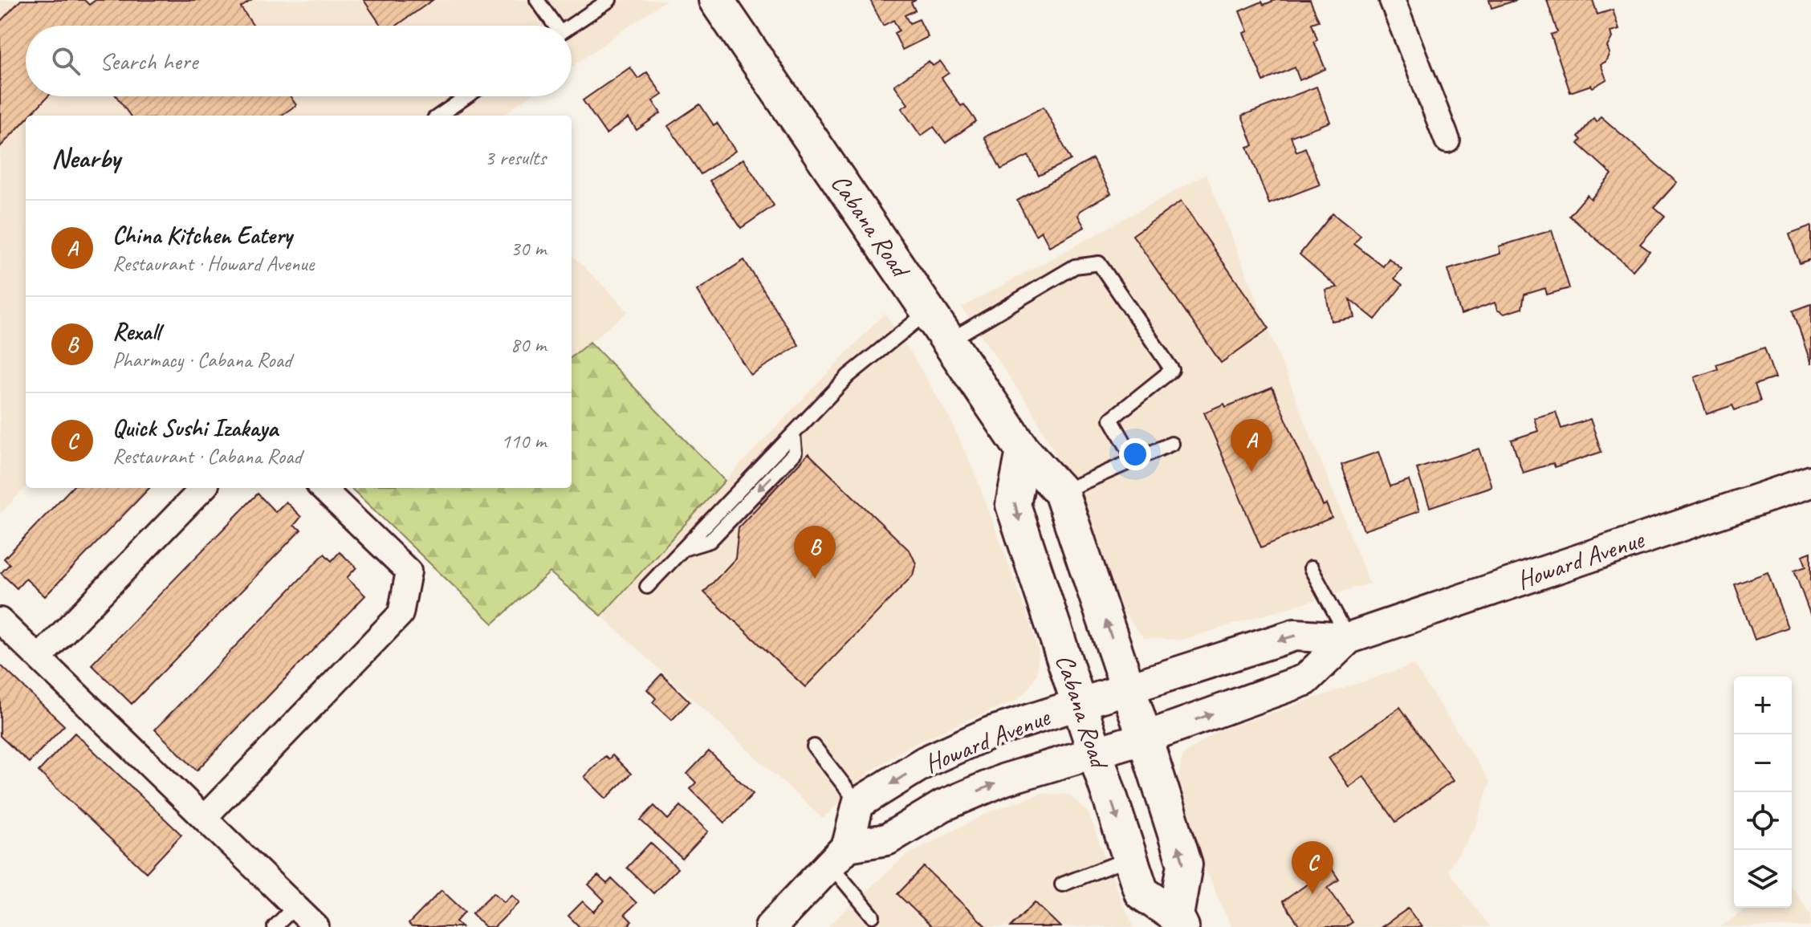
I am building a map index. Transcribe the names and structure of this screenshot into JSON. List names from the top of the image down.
{
  "streets": {
    "main road": ["Cabana Road"],
    "street": ["Howard Avenue"]
  },
  "crossings": [
    ["Cabana Road", "Howard Avenue"]
  ],
  "page": {
    "search": "Search here",
    "heading": ["Nearby", "3 results"],
    "list": [
      {
        "mark": "A",
        "name": "China Kitchen Eatery",
        "note": "Restaurant · Howard Avenue",
        "value": "30 m"
      },
      {
        "mark": "B",
        "name": "Rexall",
        "note": "Pharmacy · Cabana Road",
        "value": "80 m"
      },
      {
        "mark": "C",
        "name": "Quick Sushi Izakaya",
        "note": "Restaurant · Cabana Road",
        "value": "110 m"
      }
    ],
    "pins": ["A", "B", "C"],
    "map_buttons": ["+", "−"]
  }
}
